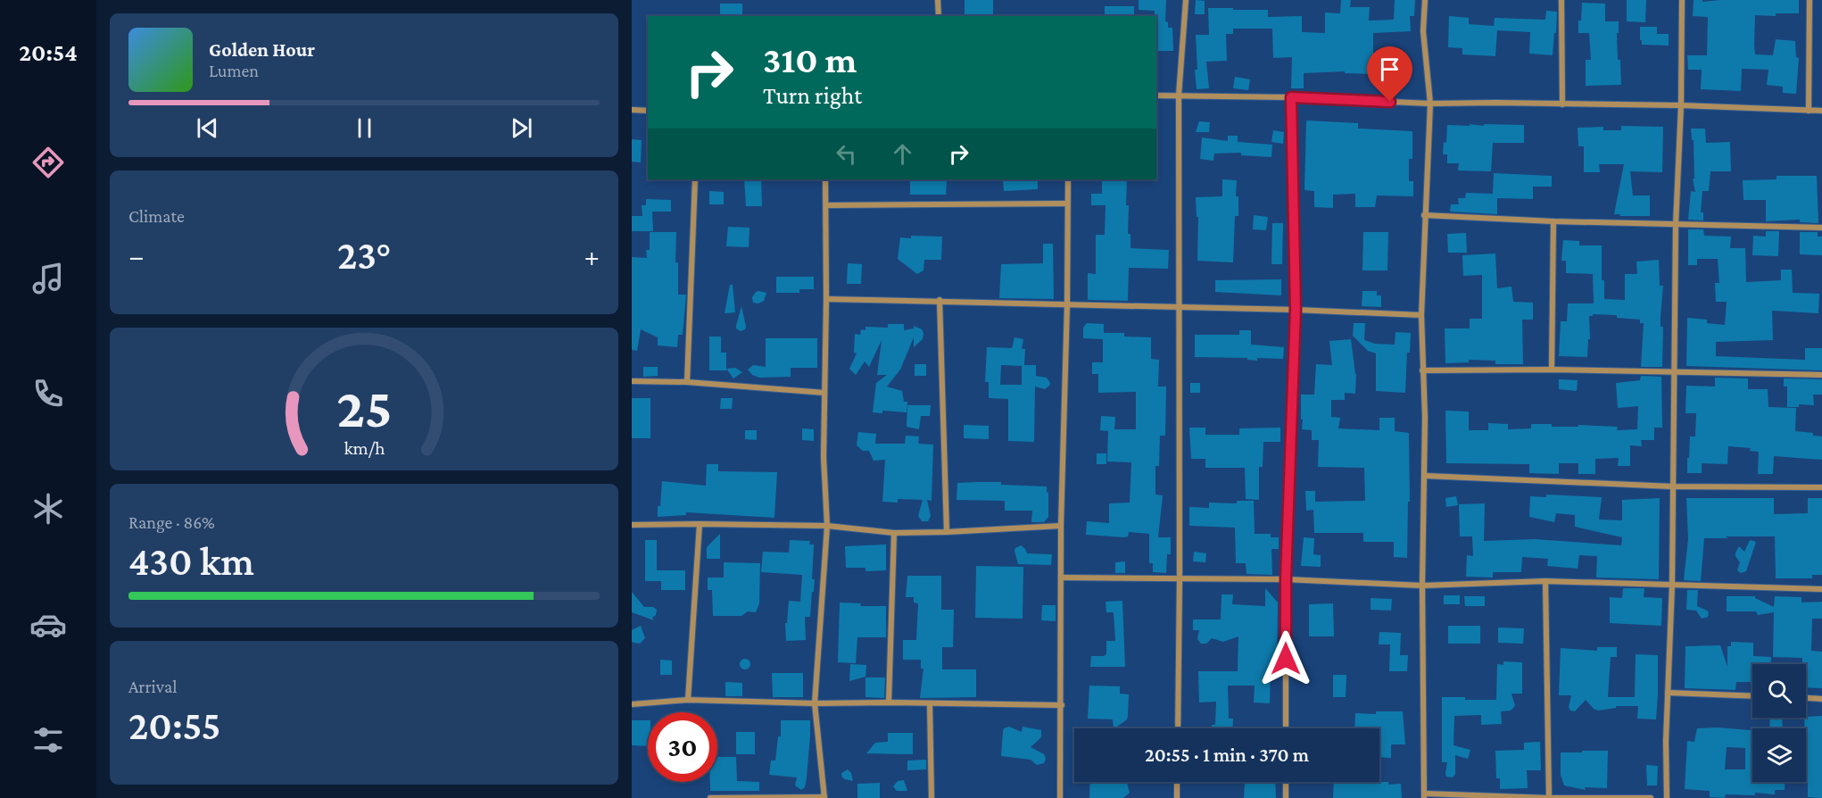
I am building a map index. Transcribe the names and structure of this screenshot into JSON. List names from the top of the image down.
{
  "page": {
    "tabs": "20:54",
    "turn": ["310 m", "Turn right"],
    "song": ["Golden Hour", "Lumen"],
    "tile": [
      "Climate",
      ["Range · 86%", "430 km"],
      ["Arrival", "20:55"]
    ],
    "heat": ["−", "23°", "+"],
    "limit": "30",
    "trip": "20:55 · 1 min · 370 m",
    "gauge": ["25", "km/h"]
  }
}
